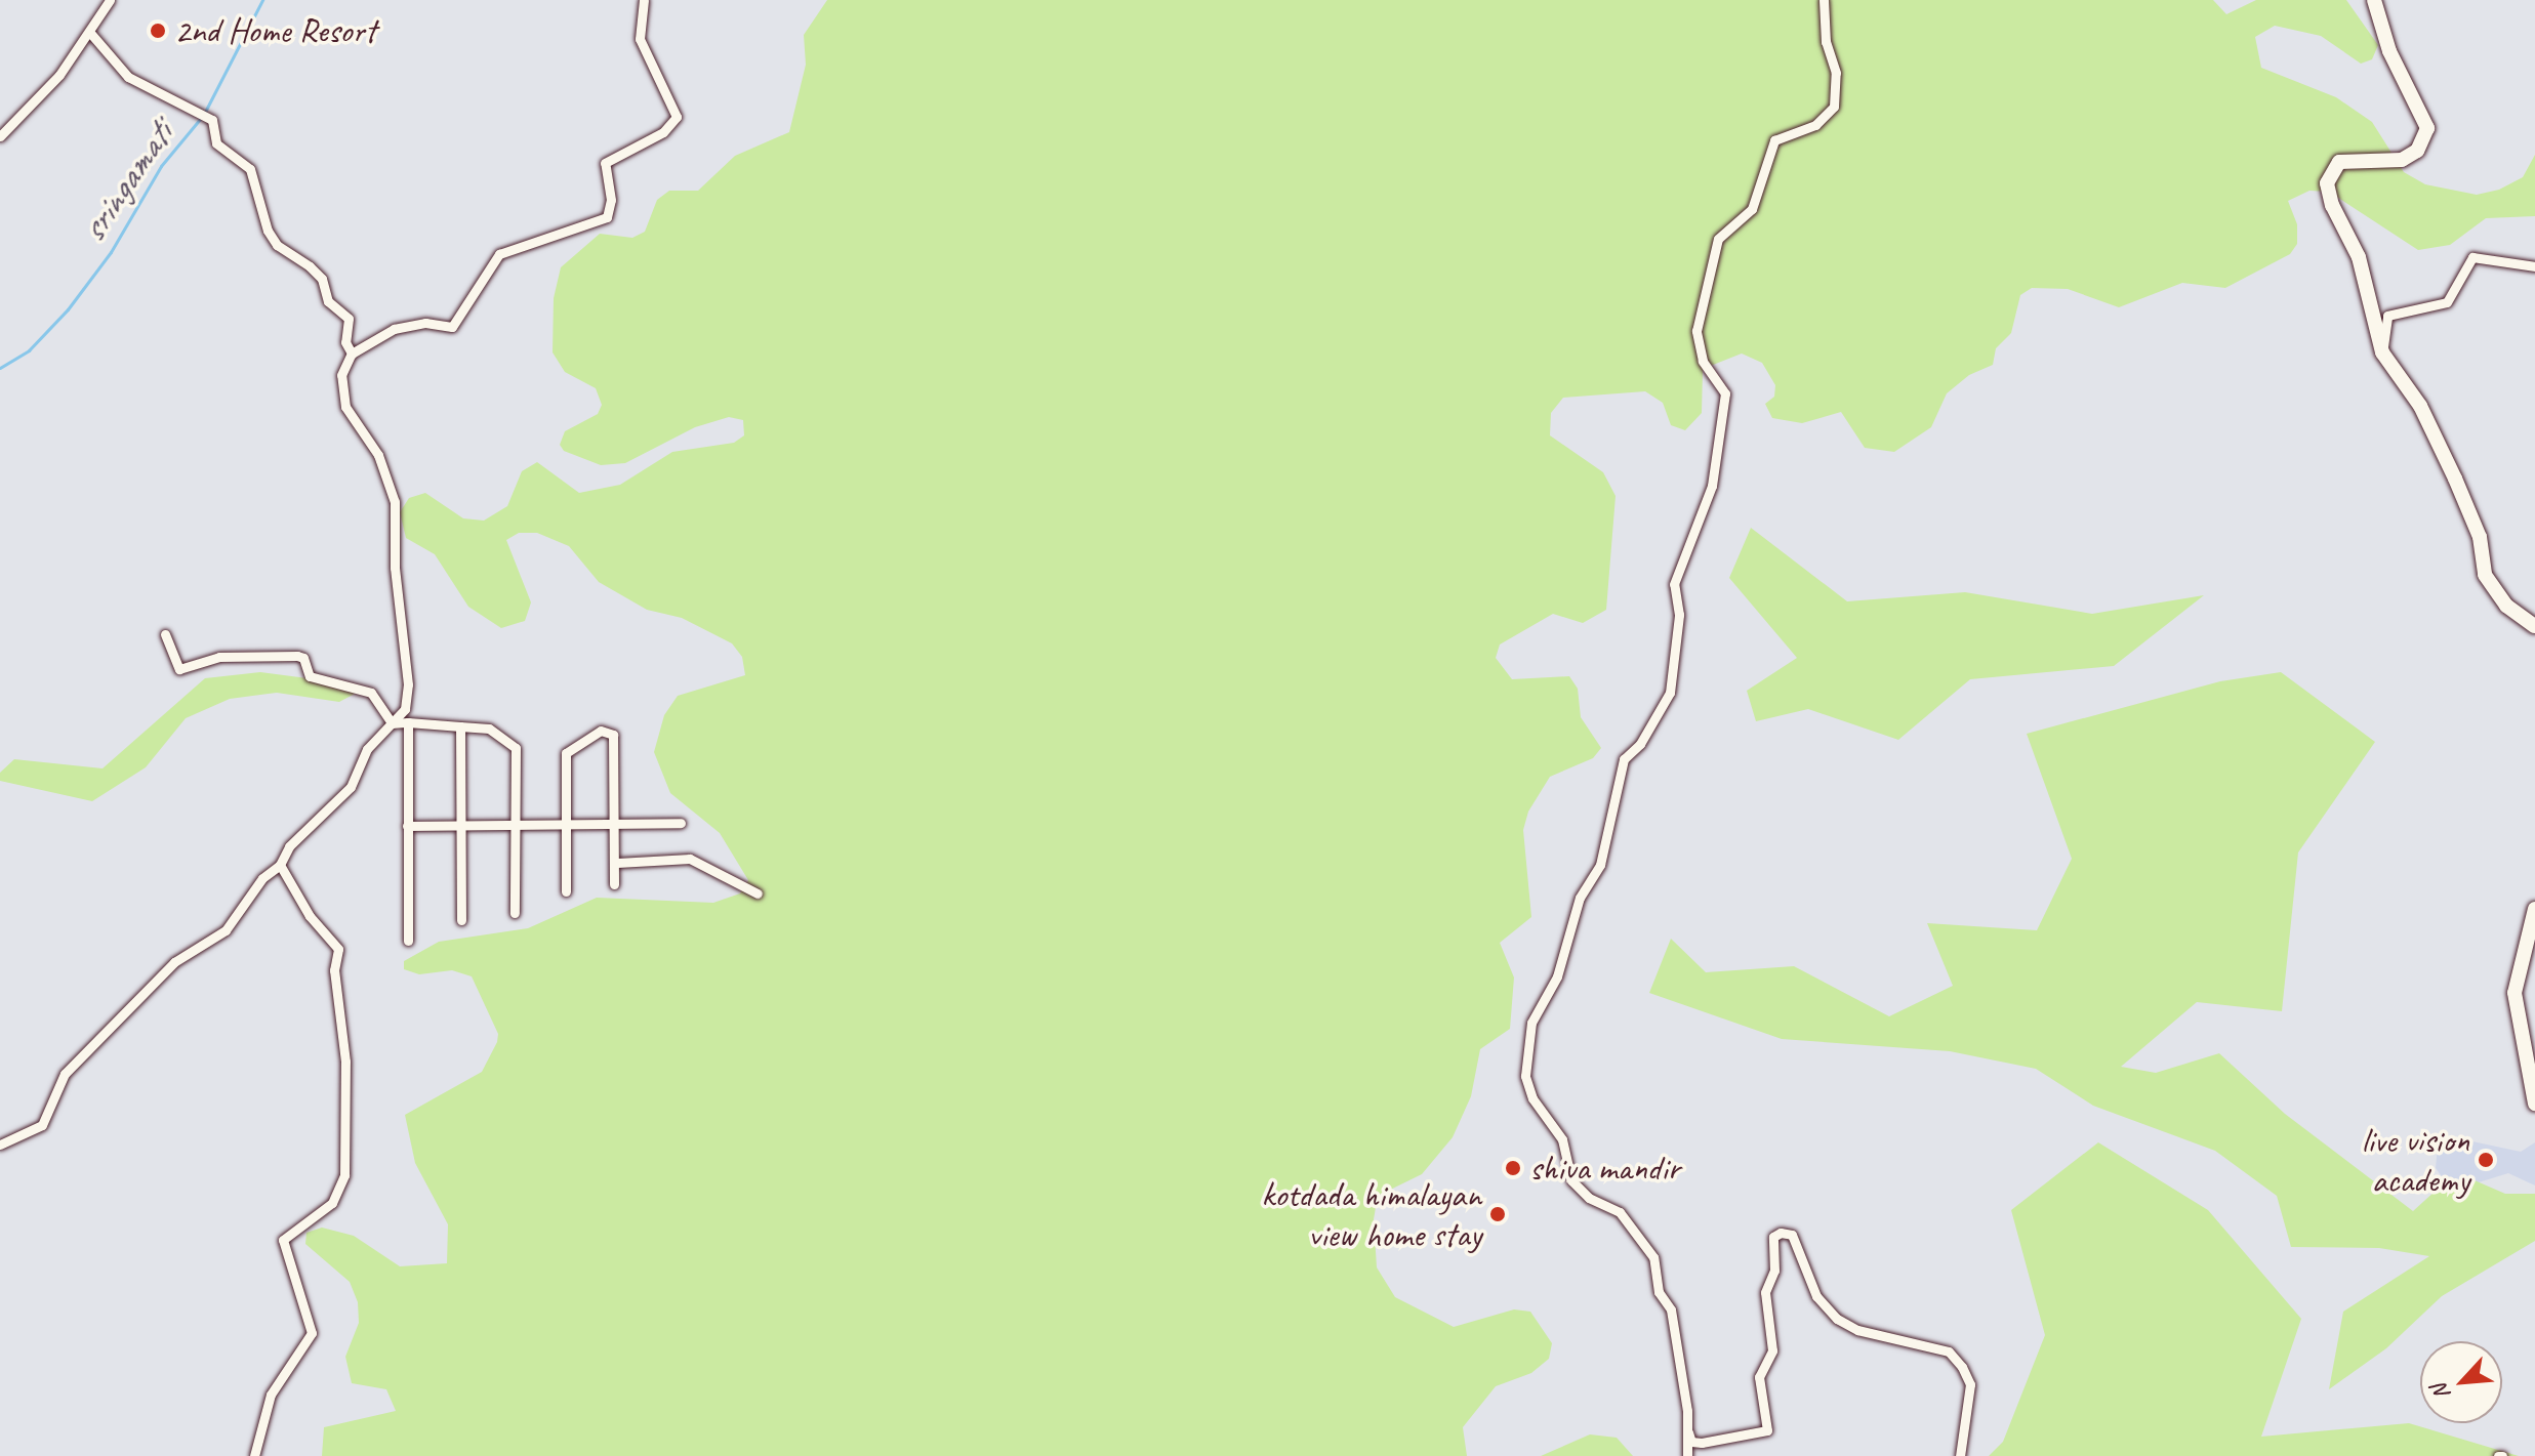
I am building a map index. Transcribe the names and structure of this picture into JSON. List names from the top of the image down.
{
  "water": ["sringamati"],
  "places": [
    "2nd Home Resort",
    "live vision academy",
    "shiva mandir",
    "kotdada himalayan view home stay"
  ],
  "north": "bottom left"
}
